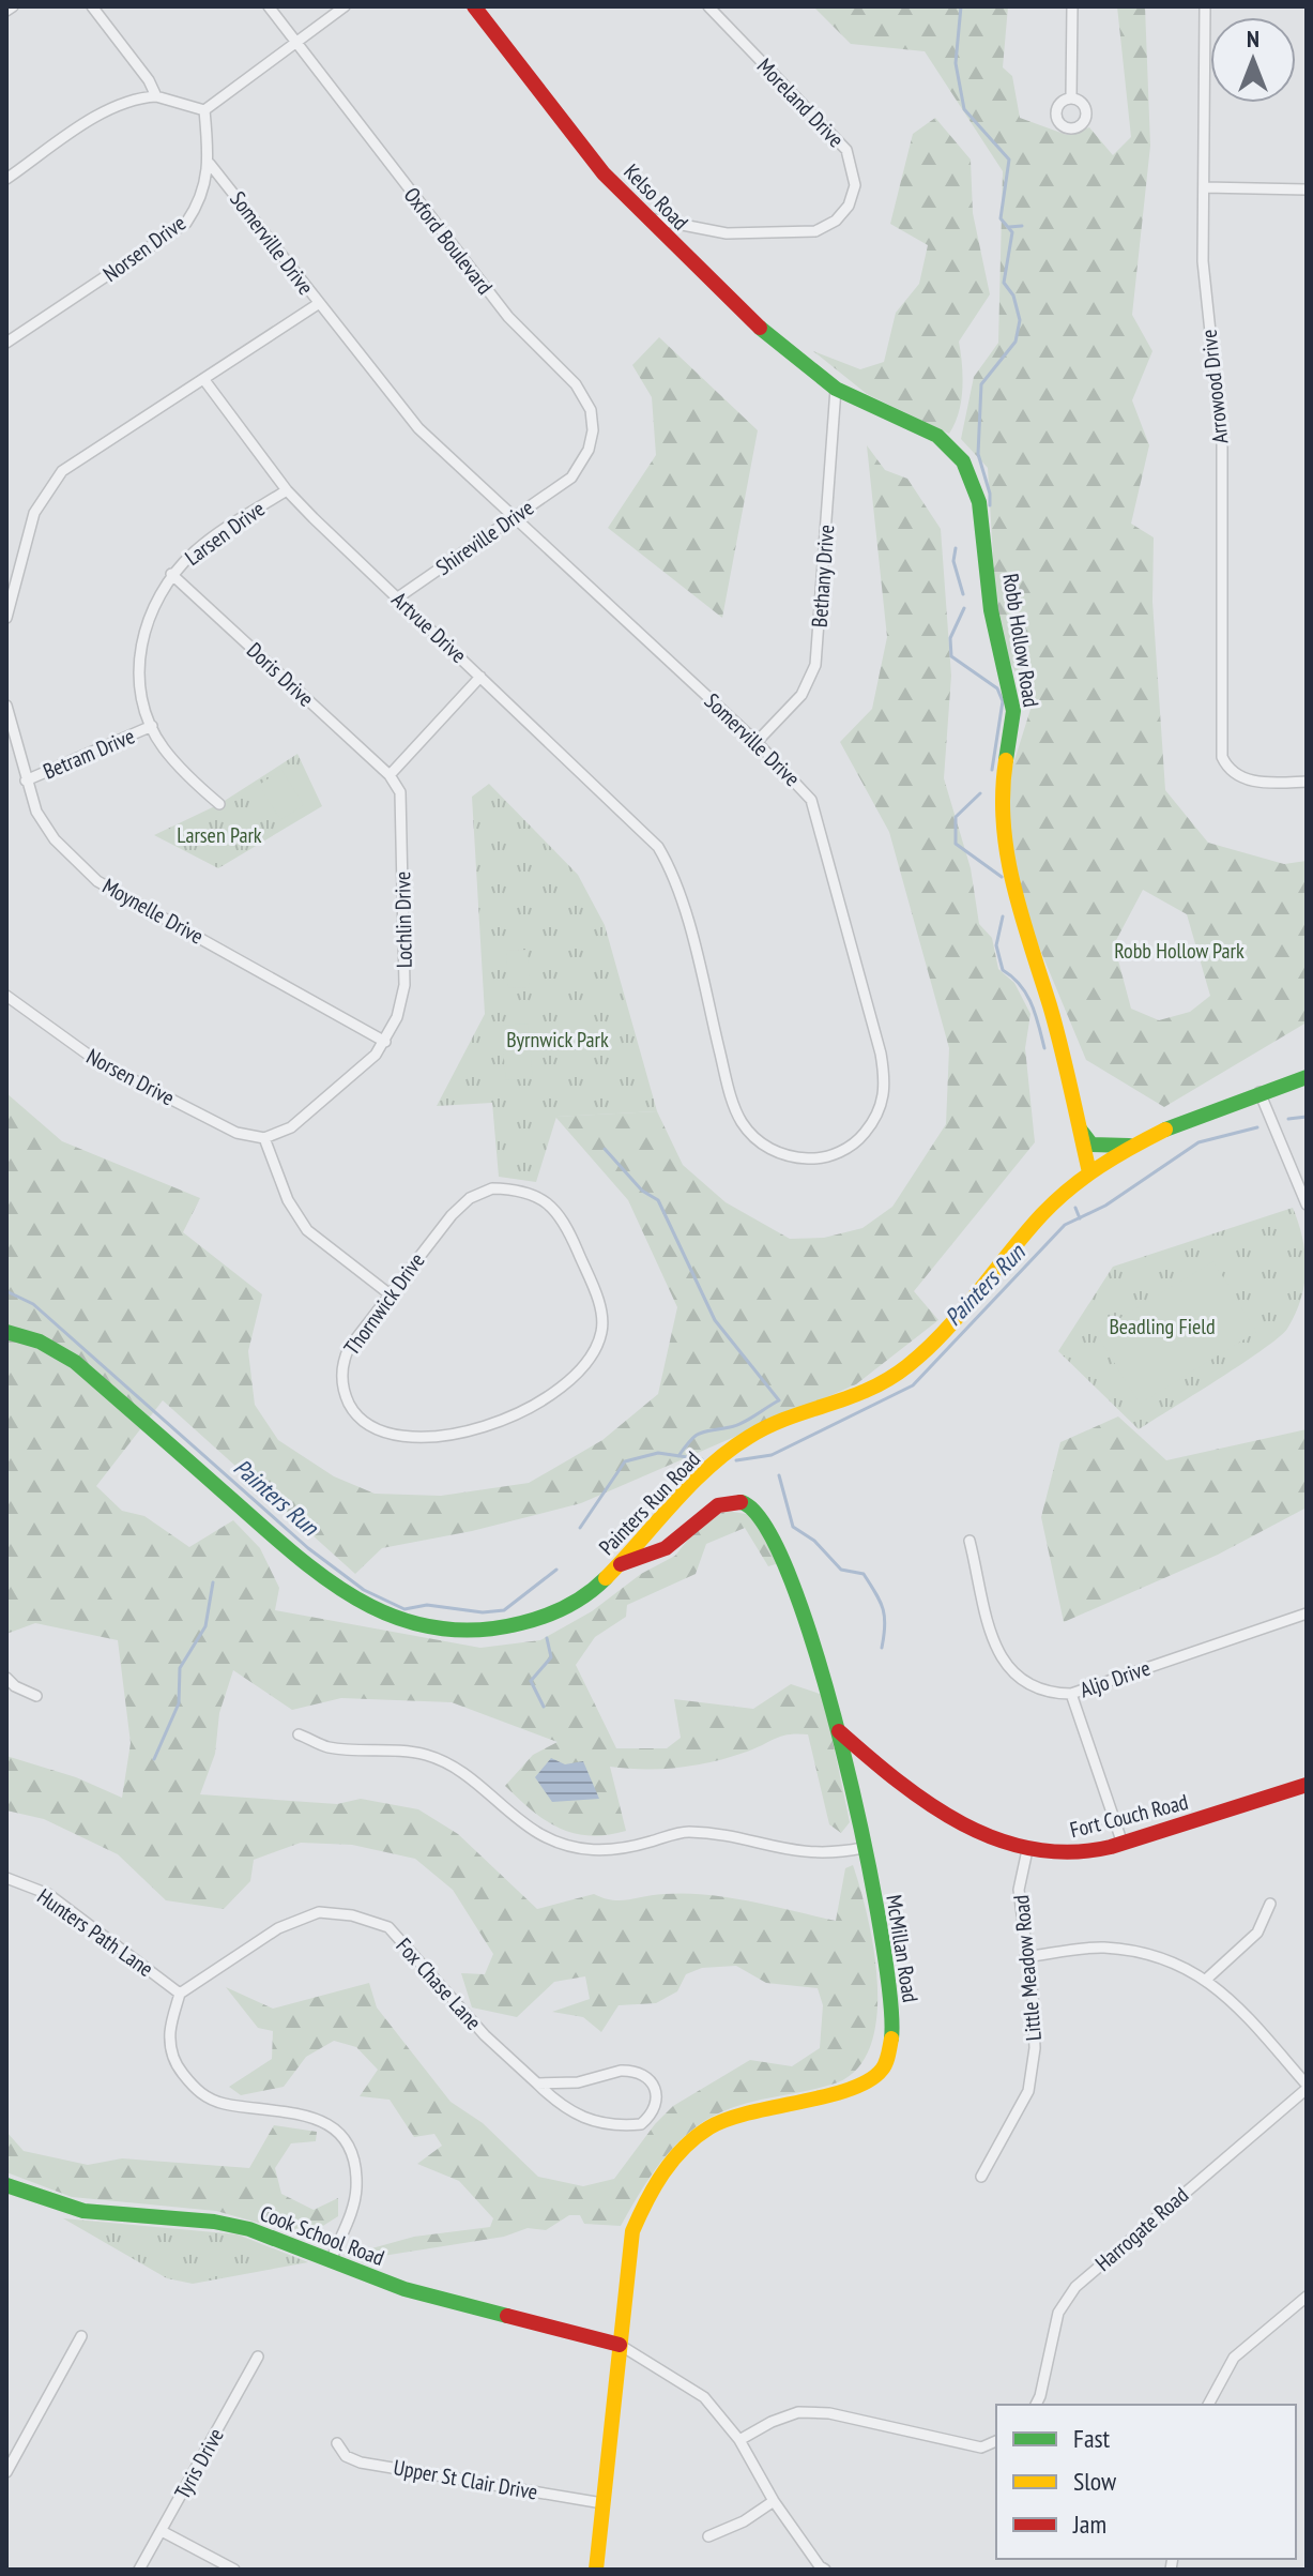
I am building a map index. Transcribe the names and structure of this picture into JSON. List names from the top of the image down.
{
  "streets": {
    "street": [
      "Moreland Drive",
      "Kelso Road",
      "Oxford Boulevard",
      "Somerville Drive",
      "Norsen Drive",
      "Arrowood Drive",
      "Larsen Drive",
      "Shireville Drive",
      "Bethany Drive",
      "Artvue Drive",
      "Robb Hollow Road",
      "Doris Drive",
      "Betram Drive",
      "Moynelle Drive",
      "Lochlin Drive",
      "Thornwick Drive",
      "Painters Run Road",
      "Aljo Drive",
      "Fort Couch Road",
      "Hunters Path Lane",
      "McMillan Road",
      "Little Meadow Road",
      "Fox Chase Lane",
      "Harrogate Road",
      "Cook School Road",
      "Tyris Drive",
      "Upper St Clair Drive"
    ]
  },
  "crossings": [
    ["Moreland Drive", "Kelso Road"],
    ["Kelso Road", "Bethany Drive"],
    ["Kelso Road", "Robb Hollow Road"],
    ["Oxford Boulevard", "Shireville Drive"],
    ["Somerville Drive", "Norsen Drive"],
    ["Somerville Drive", "Shireville Drive"],
    ["Somerville Drive", "Bethany Drive"],
    ["Somerville Drive", "Artvue Drive"],
    ["Norsen Drive", "Lochlin Drive"],
    ["Larsen Drive", "Artvue Drive"],
    ["Larsen Drive", "Doris Drive"],
    ["Larsen Drive", "Betram Drive"],
    ["Shireville Drive", "Artvue Drive"],
    ["Bethany Drive", "Robb Hollow Road"],
    ["Robb Hollow Road", "Painters Run Road"],
    ["Doris Drive", "Lochlin Drive"],
    ["Betram Drive", "Moynelle Drive"],
    ["Moynelle Drive", "Lochlin Drive"],
    ["Painters Run Road", "McMillan Road"],
    ["Fort Couch Road", "McMillan Road"],
    ["Fort Couch Road", "Little Meadow Road"],
    ["Hunters Path Lane", "Fox Chase Lane"],
    ["McMillan Road", "Cook School Road"],
    ["McMillan Road", "Upper St Clair Drive"]
  ],
  "water": ["Painters Run"],
  "parks": [
    "Larsen Park",
    "Robb Hollow Park",
    "Byrnwick Park",
    "Beadling Field"
  ],
  "legend": ["Fast", "Slow", "Jam"],
  "north": "top"
}
